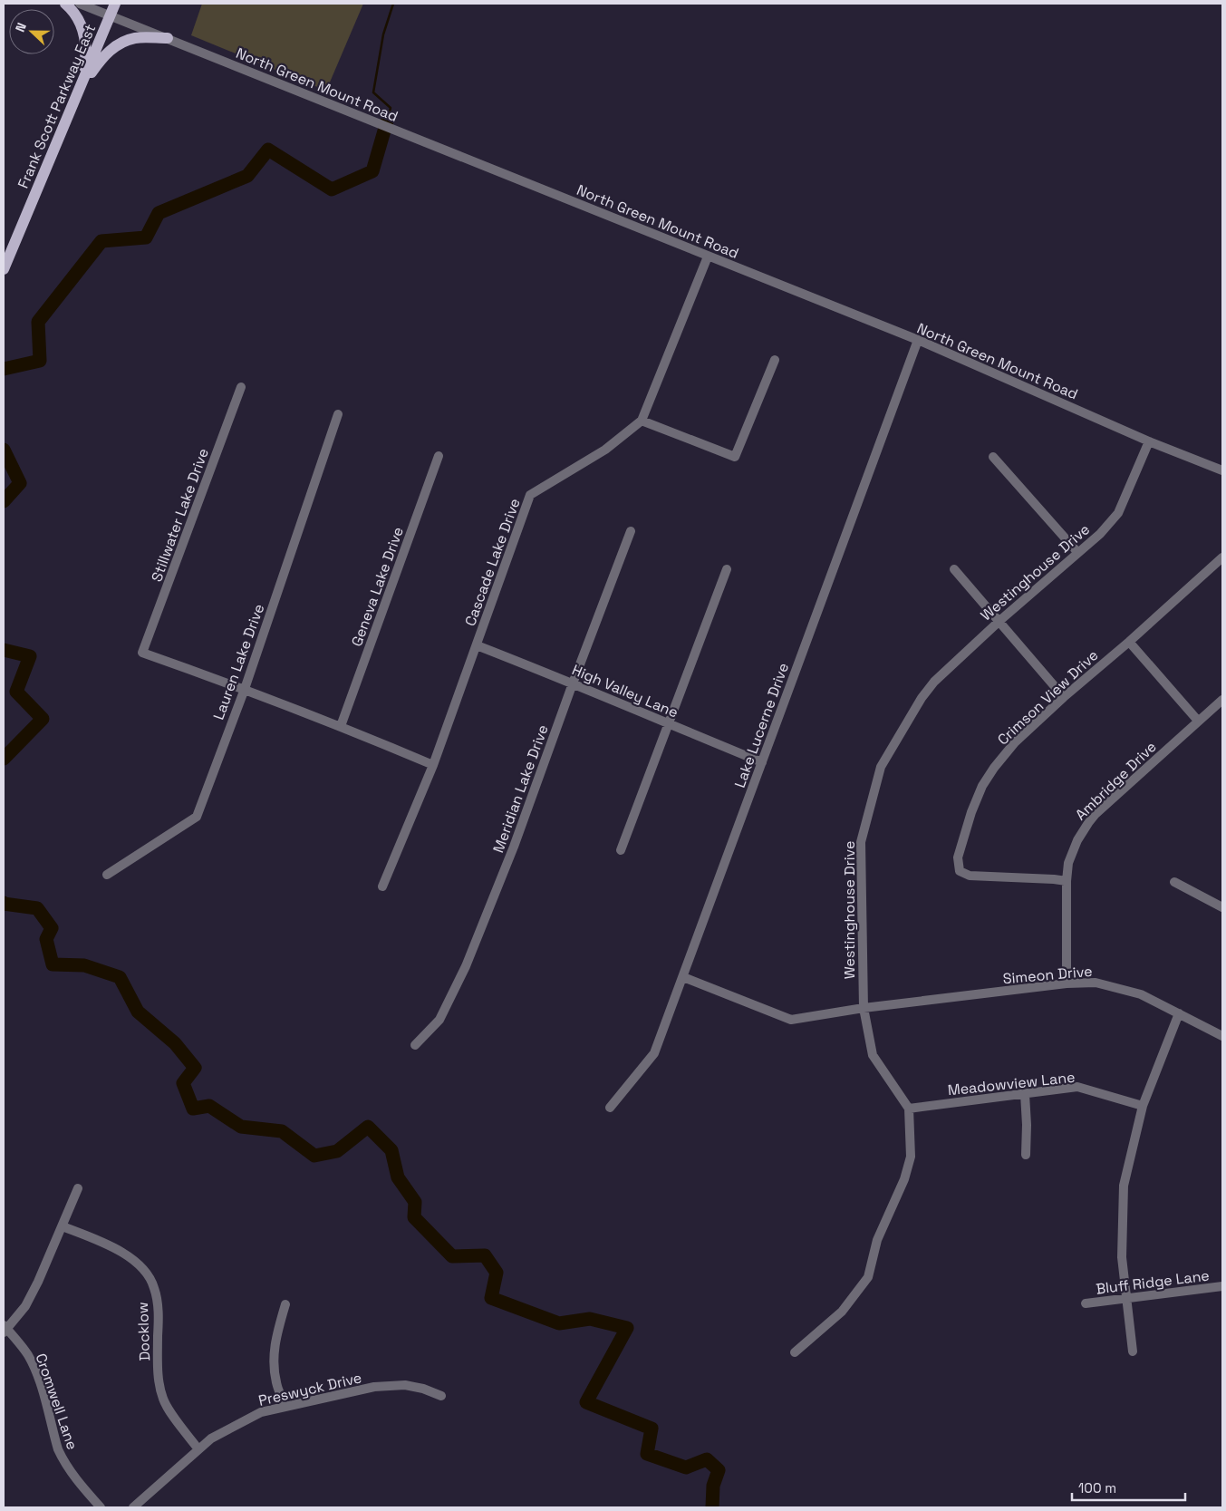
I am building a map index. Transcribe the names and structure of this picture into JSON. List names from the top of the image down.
{
  "streets": {
    "main road": ["Frank Scott Parkway East"],
    "street": [
      "North Green Mount Road",
      "Stillwater Lake Drive",
      "Cascade Lake Drive",
      "Westinghouse Drive",
      "Geneva Lake Drive",
      "Lauren Lake Drive",
      "High Valley Lane",
      "Crimson View Drive",
      "Lake Lucerne Drive",
      "Ambridge Drive",
      "Meridian Lake Drive",
      "Simeon Drive",
      "Meadowview Lane",
      "Bluff Ridge Lane",
      "Docklow",
      "Preswyck Drive",
      "Cromwell Lane"
    ]
  },
  "crossings": [
    ["North Green Mount Road", "Frank Scott Parkway East"],
    ["North Green Mount Road", "Cascade Lake Drive"],
    ["North Green Mount Road", "Westinghouse Drive"],
    ["North Green Mount Road", "Lake Lucerne Drive"],
    ["Stillwater Lake Drive", "Lauren Lake Drive"],
    ["Cascade Lake Drive", "High Valley Lane"],
    ["Westinghouse Drive", "Simeon Drive"],
    ["Westinghouse Drive", "Meadowview Lane"],
    ["High Valley Lane", "Lake Lucerne Drive"],
    ["High Valley Lane", "Meridian Lake Drive"],
    ["Crimson View Drive", "Ambridge Drive"],
    ["Lake Lucerne Drive", "Simeon Drive"],
    ["Ambridge Drive", "Simeon Drive"],
    ["Docklow", "Preswyck Drive"]
  ],
  "scale_bar": "100 m",
  "north": "left"
}
